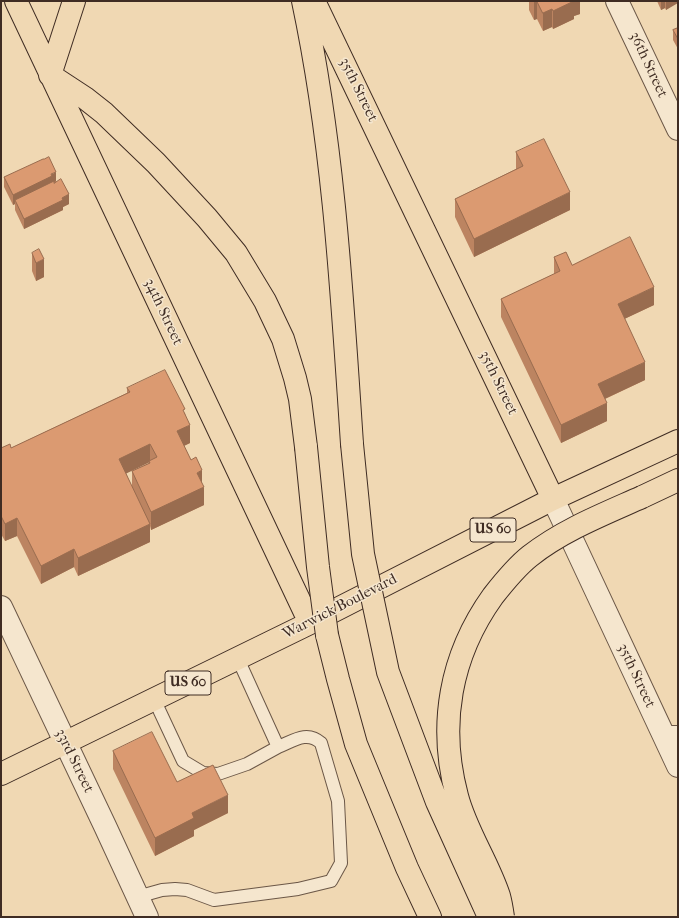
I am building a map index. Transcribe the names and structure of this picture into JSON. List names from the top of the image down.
{
  "streets": {
    "main road": [
      "35th Street",
      "34th Street",
      "US 60",
      "Warwick Boulevard"
    ],
    "street": ["36th Street", "33rd Street"]
  },
  "crossings": [
    ["35th Street", "Warwick Boulevard"],
    ["34th Street", "Warwick Boulevard"],
    ["Warwick Boulevard", "33rd Street"]
  ]
}
